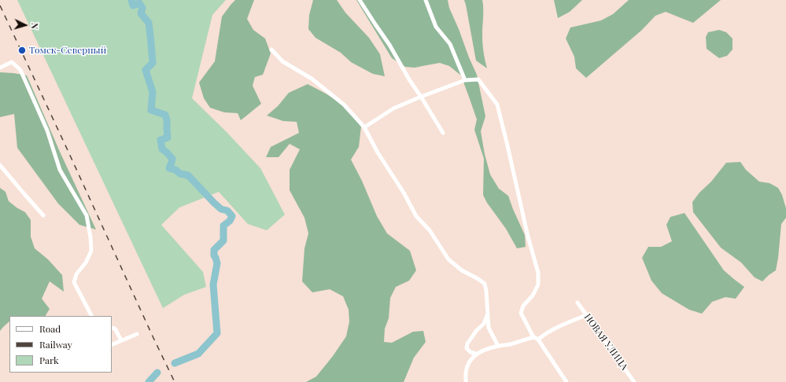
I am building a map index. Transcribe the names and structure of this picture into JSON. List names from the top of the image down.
{
  "streets": {
    "street": ["НОВАЯ УЛИЦА"]
  },
  "places": ["Томск-Северный"],
  "legend": ["Road", "Railway", "Park"],
  "north": "right"
}
